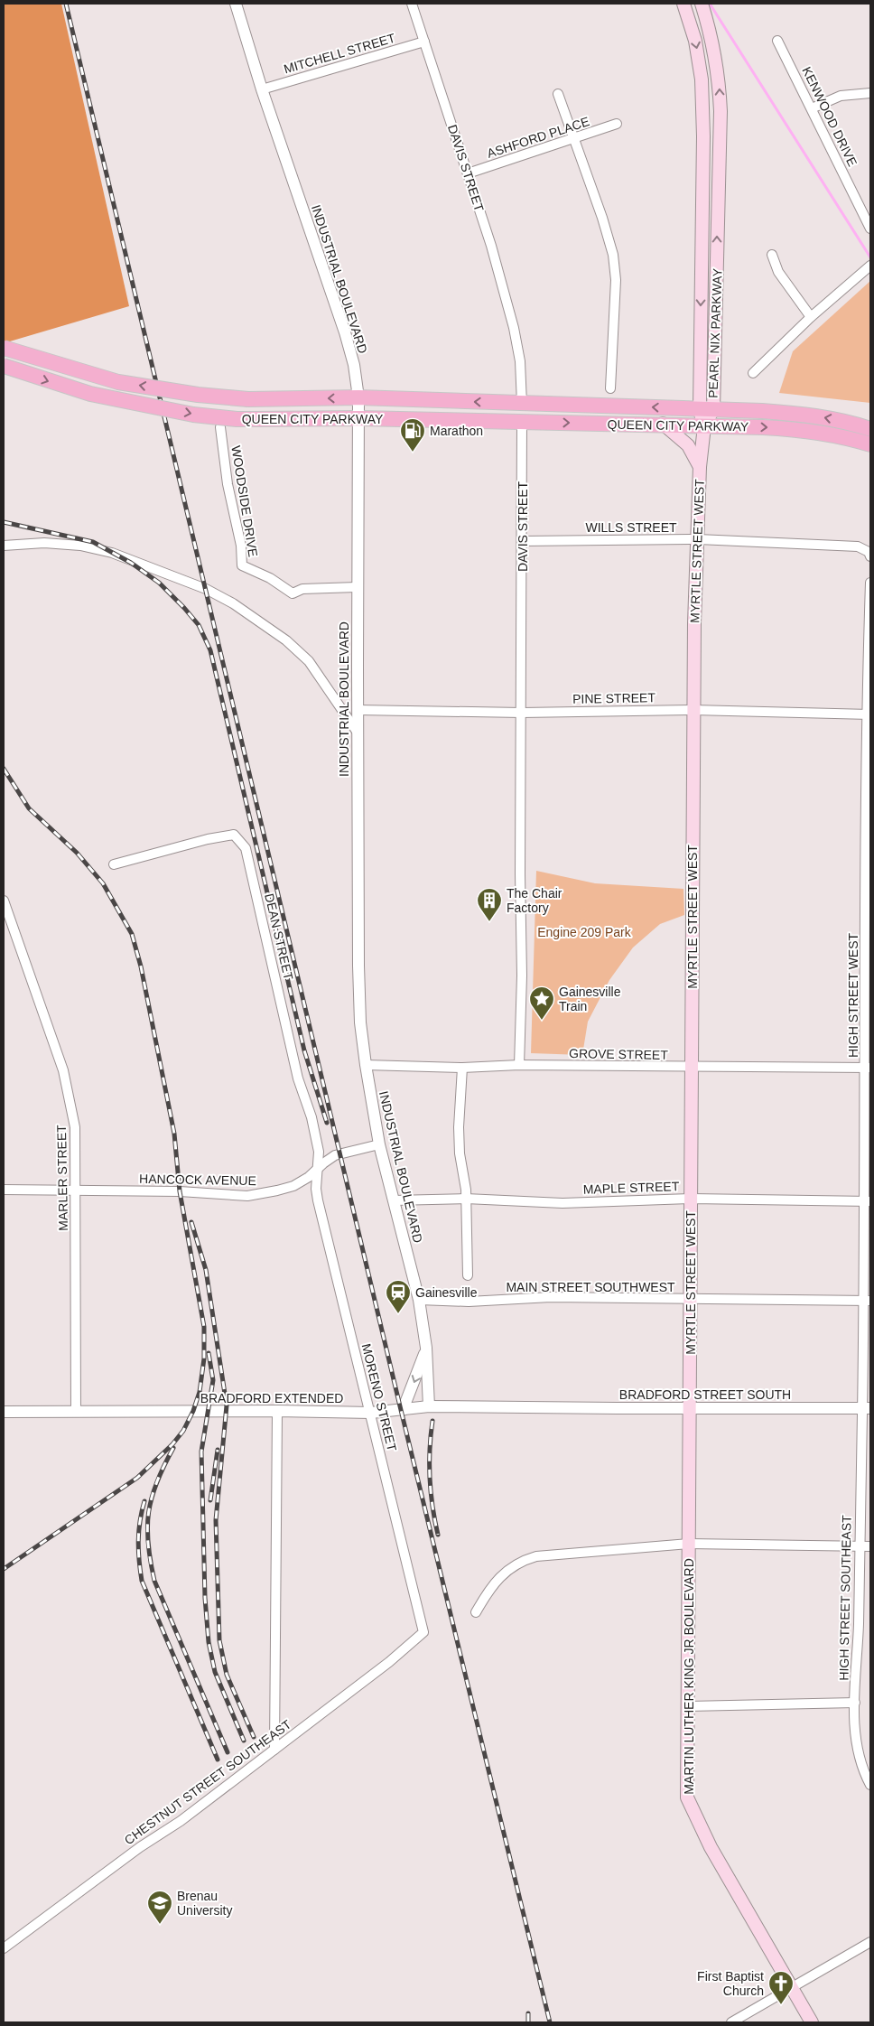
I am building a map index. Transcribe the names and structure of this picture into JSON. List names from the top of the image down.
{
  "streets": {
    "main road": [
      "DAVIS STREET",
      "PEARL NIX PARKWAY",
      "QUEEN CITY PARKWAY",
      "MYRTLE STREET WEST",
      "MARTIN LUTHER KING JR BOULEVARD"
    ],
    "street": [
      "MITCHELL STREET",
      "KENWOOD DRIVE",
      "ASHFORD PLACE",
      "INDUSTRIAL BOULEVARD",
      "WOODSIDE DRIVE",
      "WILLS STREET",
      "PINE STREET",
      "DEAN STREET",
      "HIGH STREET WEST",
      "GROVE STREET",
      "MARLER STREET",
      "HANCOCK AVENUE",
      "MAPLE STREET",
      "MAIN STREET SOUTHWEST",
      "BRADFORD STREET SOUTH",
      "MORENO STREET",
      "BRADFORD EXTENDED",
      "HIGH STREET SOUTHEAST",
      "CHESTNUT STREET SOUTHEAST"
    ]
  },
  "crossings": [
    ["MITCHELL STREET", "DAVIS STREET"],
    ["MITCHELL STREET", "INDUSTRIAL BOULEVARD"],
    ["ASHFORD PLACE", "DAVIS STREET"],
    ["DAVIS STREET", "QUEEN CITY PARKWAY"],
    ["DAVIS STREET", "WILLS STREET"],
    ["DAVIS STREET", "PINE STREET"],
    ["DAVIS STREET", "GROVE STREET"],
    ["INDUSTRIAL BOULEVARD", "QUEEN CITY PARKWAY"],
    ["INDUSTRIAL BOULEVARD", "WOODSIDE DRIVE"],
    ["INDUSTRIAL BOULEVARD", "PINE STREET"],
    ["INDUSTRIAL BOULEVARD", "GROVE STREET"],
    ["INDUSTRIAL BOULEVARD", "HANCOCK AVENUE"],
    ["INDUSTRIAL BOULEVARD", "MAPLE STREET"],
    ["INDUSTRIAL BOULEVARD", "MAIN STREET SOUTHWEST"],
    ["INDUSTRIAL BOULEVARD", "BRADFORD EXTENDED"],
    ["PEARL NIX PARKWAY", "QUEEN CITY PARKWAY"],
    ["PEARL NIX PARKWAY", "MYRTLE STREET WEST"],
    ["QUEEN CITY PARKWAY", "MYRTLE STREET WEST"],
    ["WILLS STREET", "MYRTLE STREET WEST"],
    ["MYRTLE STREET WEST", "PINE STREET"],
    ["MYRTLE STREET WEST", "GROVE STREET"],
    ["MYRTLE STREET WEST", "MAPLE STREET"],
    ["MYRTLE STREET WEST", "MAIN STREET SOUTHWEST"],
    ["MYRTLE STREET WEST", "BRADFORD STREET SOUTH"],
    ["MYRTLE STREET WEST", "MARTIN LUTHER KING JR BOULEVARD"],
    ["PINE STREET", "HIGH STREET WEST"],
    ["DEAN STREET", "HANCOCK AVENUE"],
    ["DEAN STREET", "MORENO STREET"],
    ["HIGH STREET WEST", "GROVE STREET"],
    ["HIGH STREET WEST", "MAPLE STREET"],
    ["HIGH STREET WEST", "MAIN STREET SOUTHWEST"],
    ["HIGH STREET WEST", "BRADFORD STREET SOUTH"],
    ["HIGH STREET WEST", "HIGH STREET SOUTHEAST"],
    ["MARLER STREET", "HANCOCK AVENUE"],
    ["MARLER STREET", "BRADFORD EXTENDED"],
    ["HANCOCK AVENUE", "MORENO STREET"],
    ["BRADFORD STREET SOUTH", "BRADFORD EXTENDED"],
    ["BRADFORD STREET SOUTH", "HIGH STREET SOUTHEAST"],
    ["BRADFORD STREET SOUTH", "MARTIN LUTHER KING JR BOULEVARD"],
    ["MORENO STREET", "BRADFORD EXTENDED"],
    ["MORENO STREET", "CHESTNUT STREET SOUTHEAST"]
  ],
  "parks": ["Engine 209 Park"],
  "places": {
    "fuel station": ["Marathon"],
    "building": ["The Chair Factory"],
    "place": ["Gainesville Train"],
    "station": ["Gainesville"],
    "school or university": ["Brenau University"],
    "church": ["First Baptist Church"]
  }
}
